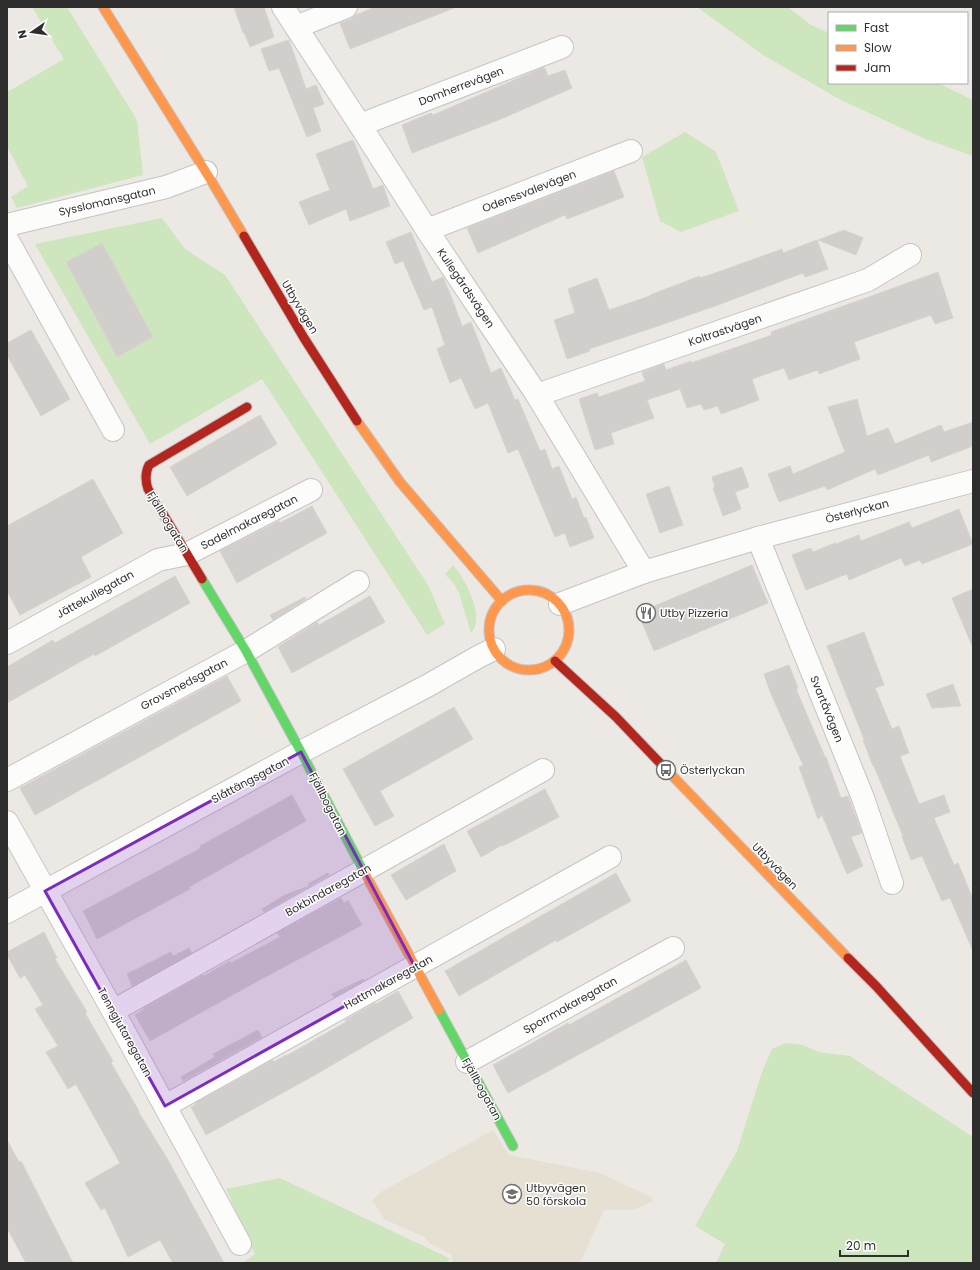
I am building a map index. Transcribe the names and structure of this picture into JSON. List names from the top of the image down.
{
  "streets": {
    "street": [
      "Domherrevägen",
      "Odenssvalevägen",
      "Sysslomansgatan",
      "Kullegårdsvägen",
      "Utbyvägen",
      "Koltrastvägen",
      "Österlyckan",
      "Fjällbogatan",
      "Sadelmakaregatan",
      "Jättekullegatan",
      "Grovsmedsgatan",
      "Svartåvägen",
      "Slåttängsgatan",
      "Bokbindaregatan",
      "Hattmakaregatan",
      "Sporrmakaregatan",
      "Tenngjutaregatan"
    ]
  },
  "crossings": [
    ["Domherrevägen", "Kullegårdsvägen"],
    ["Odenssvalevägen", "Kullegårdsvägen"],
    ["Sysslomansgatan", "Utbyvägen"],
    ["Kullegårdsvägen", "Koltrastvägen"],
    ["Kullegårdsvägen", "Österlyckan"],
    ["Utbyvägen", "Österlyckan"],
    ["Utbyvägen", "Slåttängsgatan"],
    ["Österlyckan", "Svartåvägen"],
    ["Österlyckan", "Slåttängsgatan"],
    ["Fjällbogatan", "Sadelmakaregatan"],
    ["Fjällbogatan", "Jättekullegatan"],
    ["Fjällbogatan", "Grovsmedsgatan"],
    ["Fjällbogatan", "Slåttängsgatan"],
    ["Fjällbogatan", "Bokbindaregatan"],
    ["Fjällbogatan", "Hattmakaregatan"],
    ["Fjällbogatan", "Sporrmakaregatan"],
    ["Sadelmakaregatan", "Jättekullegatan"],
    ["Slåttängsgatan", "Tenngjutaregatan"],
    ["Bokbindaregatan", "Tenngjutaregatan"],
    ["Hattmakaregatan", "Tenngjutaregatan"]
  ],
  "places": {
    "restaurant": ["Utby Pizzeria"],
    "bus stop": ["Österlyckan"],
    "school or university": ["Utbyvägen 50 förskola"]
  },
  "legend": ["Fast", "Slow", "Jam"],
  "scale_bar": "20 m",
  "north": "left"
}
